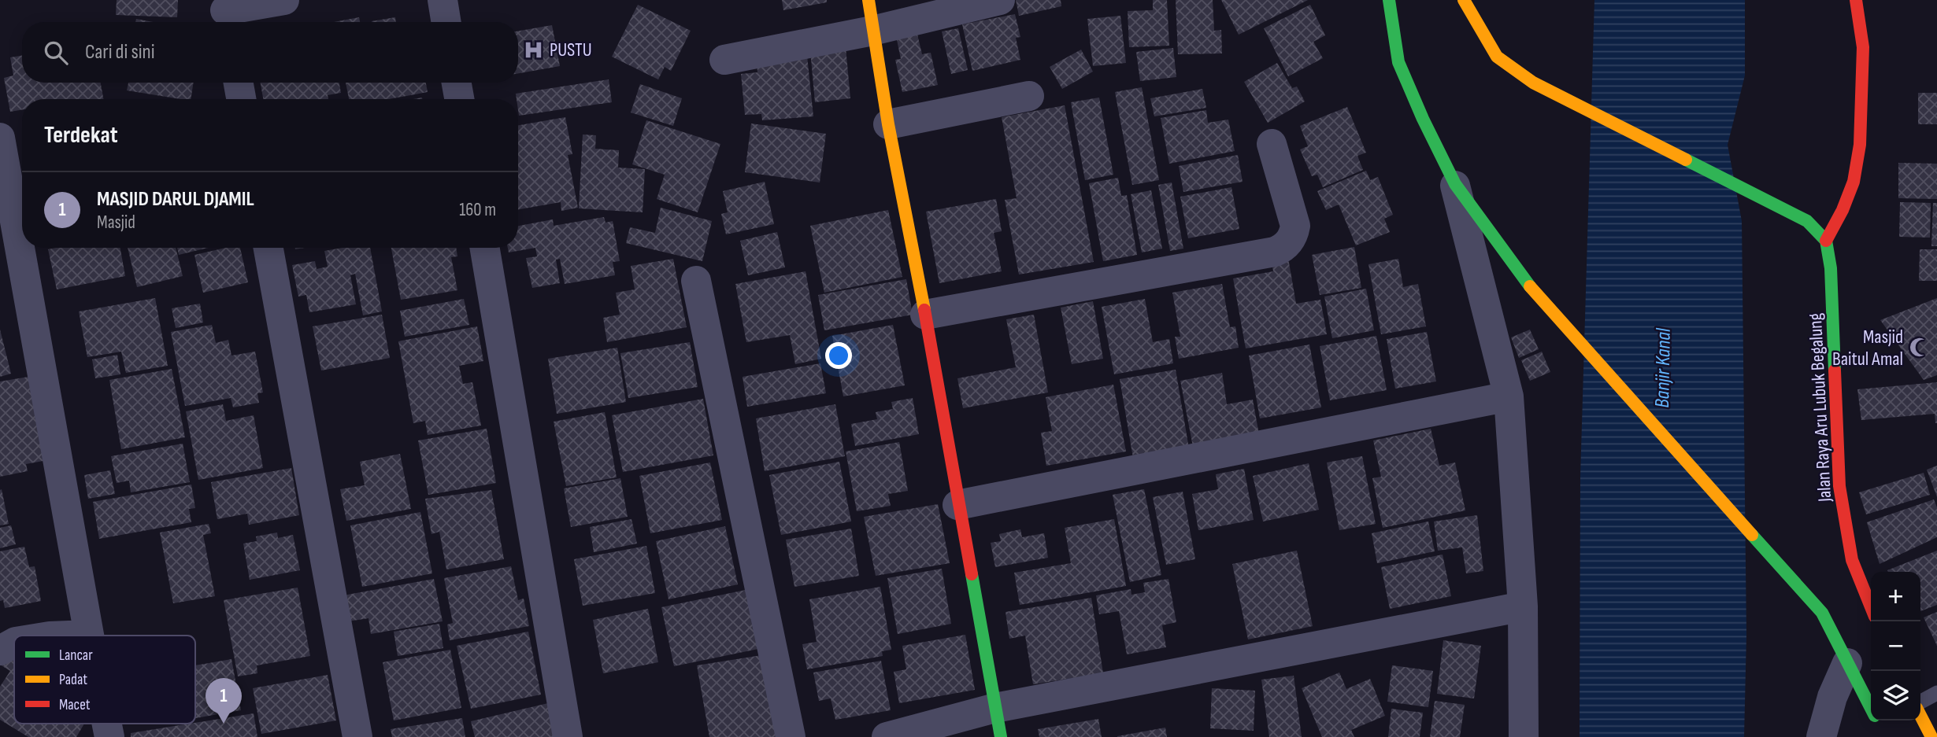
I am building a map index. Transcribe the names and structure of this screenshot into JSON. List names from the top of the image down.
{
  "streets": {
    "main road": ["Jalan Raya Aru Lubuk Begalung"]
  },
  "water": ["Banjir Kanal"],
  "places": {
    "hospital": ["PUSTU"],
    "mosque": ["Masjid Baitul Amal"]
  },
  "legend": ["Lancar", "Padat", "Macet"],
  "page": {
    "search": "Cari di sini",
    "heading": "Terdekat",
    "list": [
      {
        "mark": "1",
        "name": "MASJID DARUL DJAMIL",
        "note": "Masjid",
        "value": "160 m"
      }
    ],
    "map_buttons": ["+", "−"],
    "pins": "1"
  }
}
